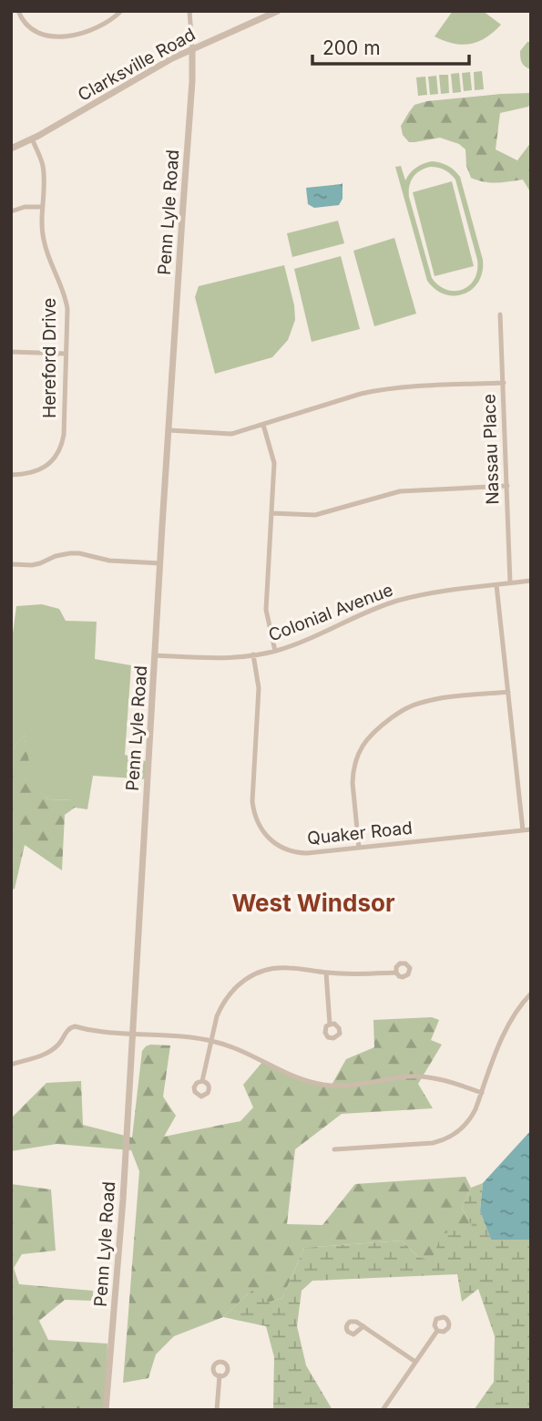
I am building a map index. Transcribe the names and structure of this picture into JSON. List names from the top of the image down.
{
  "streets": {
    "street": [
      "Clarksville Road",
      "Penn Lyle Road",
      "Hereford Drive",
      "Nassau Place",
      "Colonial Avenue",
      "Quaker Road"
    ]
  },
  "crossings": [
    ["Clarksville Road", "Penn Lyle Road"],
    ["Clarksville Road", "Hereford Drive"],
    ["Penn Lyle Road", "Colonial Avenue"],
    ["Nassau Place", "Colonial Avenue"],
    ["Colonial Avenue", "Quaker Road"]
  ],
  "districts": ["West Windsor"],
  "scale_bar": "200 m"
}
